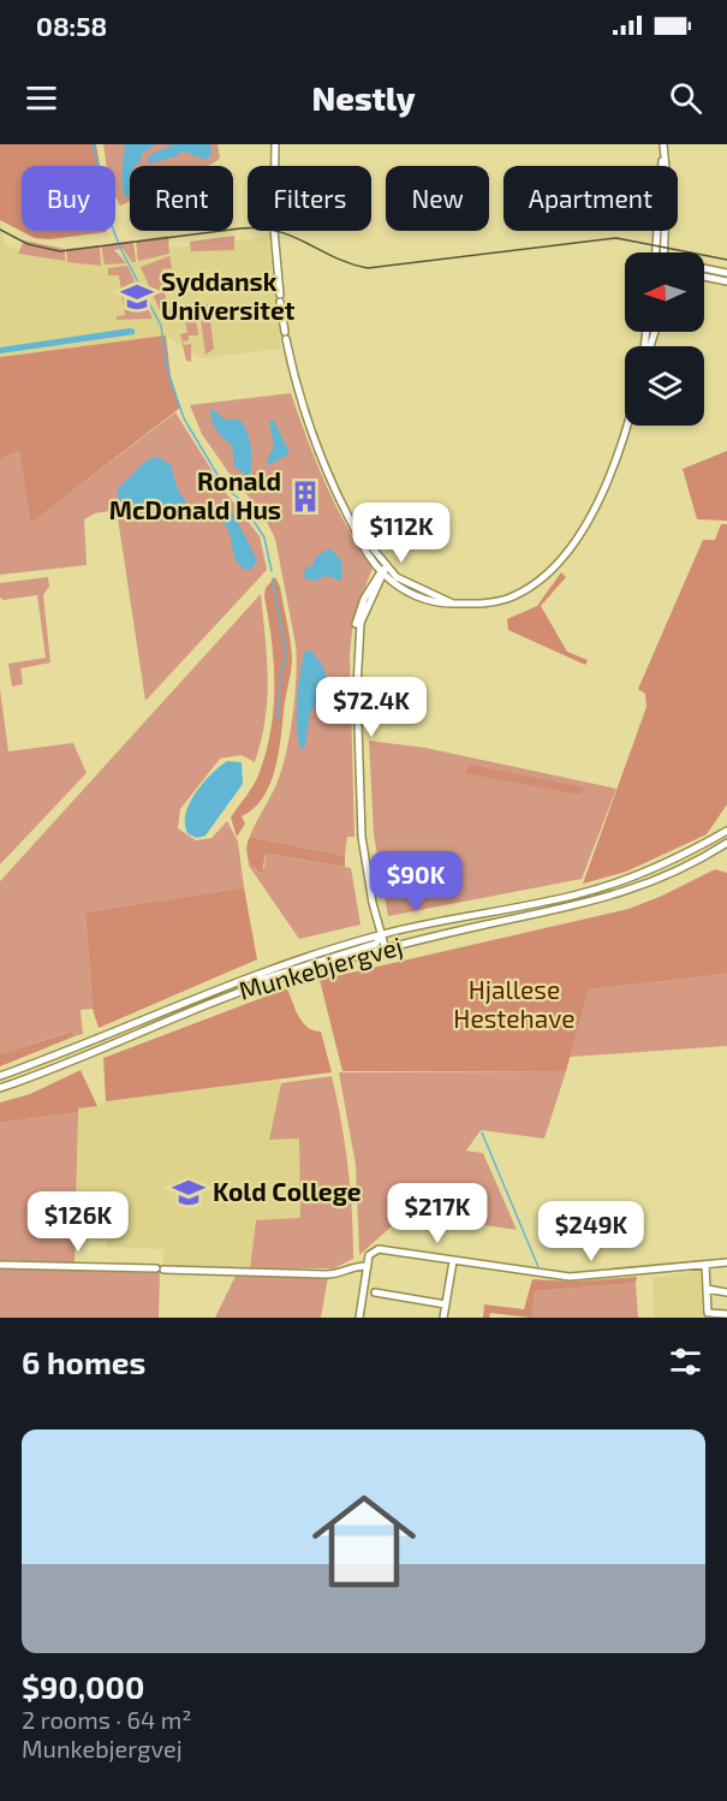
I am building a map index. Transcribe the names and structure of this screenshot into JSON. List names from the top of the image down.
{
  "streets": {
    "street": ["Munkebjergvej"]
  },
  "parks": ["Hjallese Hestehave"],
  "places": {
    "school or university": ["Syddansk Universitet", "Kold College"],
    "building": ["Ronald McDonald Hus"]
  },
  "north": "left",
  "page": {
    "status": "08:58",
    "header": "Nestly",
    "chip": [
      "Buy",
      "Rent",
      "Filters",
      "New",
      "Apartment"
    ],
    "price": [
      "$112K",
      "$72.4K",
      "$90K",
      "$217K",
      "$126K",
      "$249K"
    ],
    "heading": "6 homes",
    "list": [
      {
        "name": "$90,000",
        "note": "2 rooms · 64 m² · Munkebjergvej"
      }
    ]
  }
}
